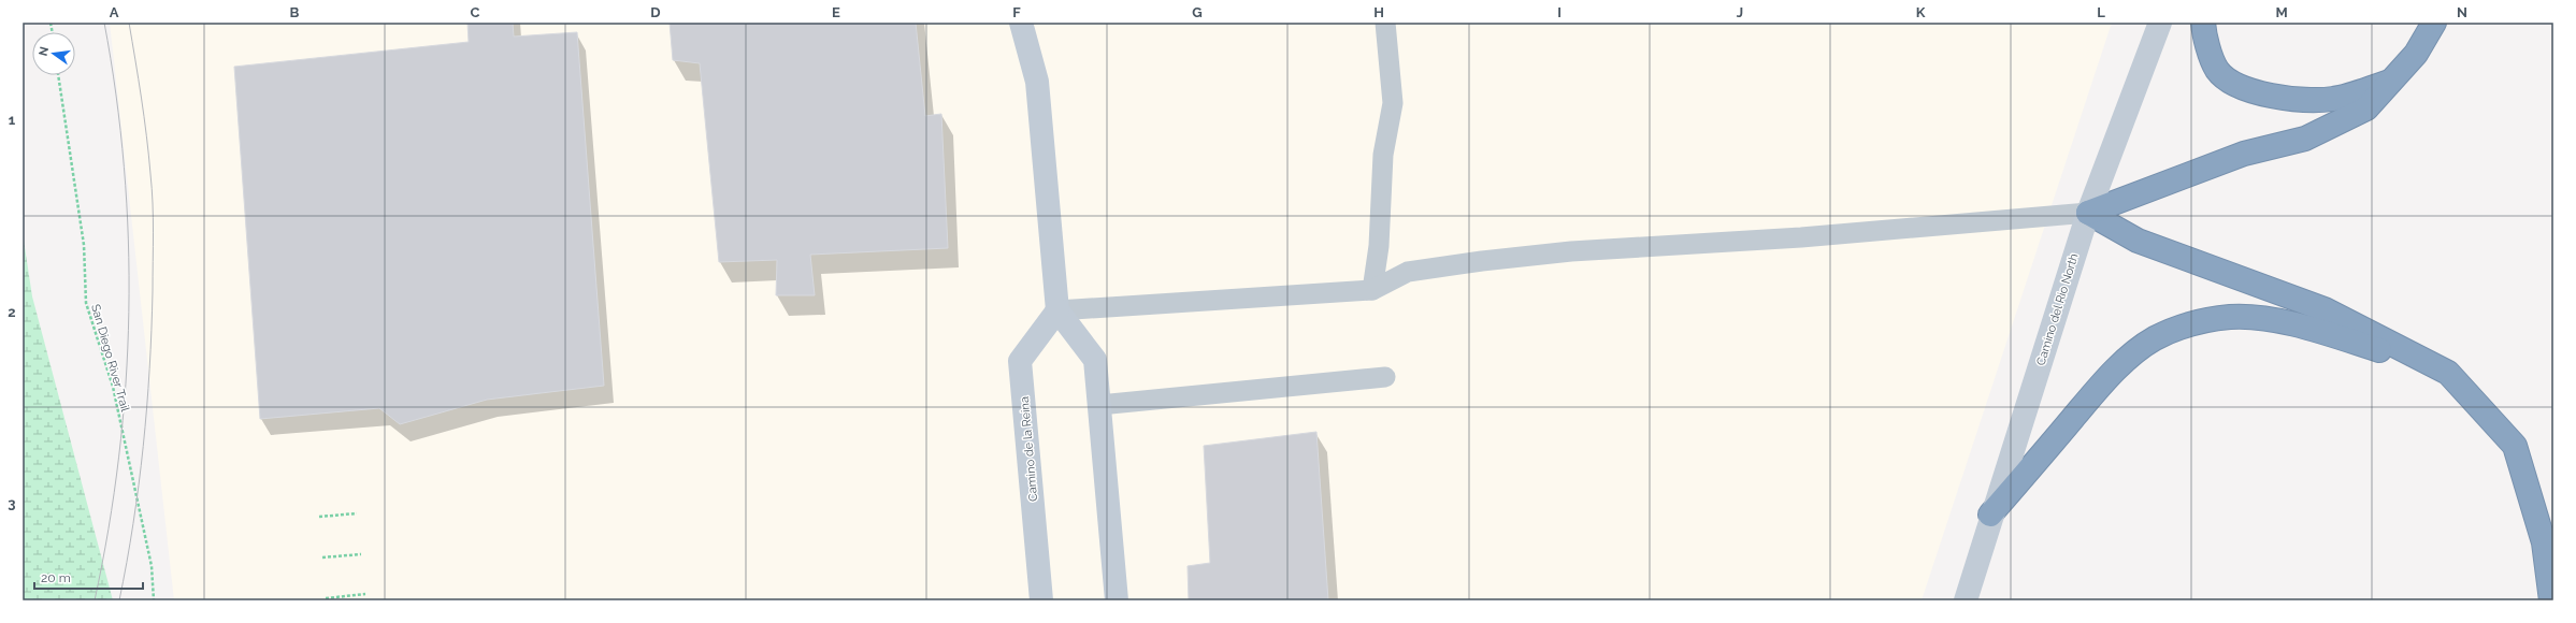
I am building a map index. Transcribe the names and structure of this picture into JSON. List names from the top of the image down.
{
  "streets": {
    "main road": ["Camino del Rio North", "Camino de la Reina"],
    "path": ["San Diego River Trail"]
  },
  "scale_bar": "20 m",
  "north": "left",
  "grid": {
    "columns": [
      "A",
      "B",
      "C",
      "D",
      "E",
      "F",
      "G",
      "H",
      "I",
      "J",
      "K",
      "L",
      "M",
      "N"
    ],
    "rows": ["1", "2", "3"]
  }
}
